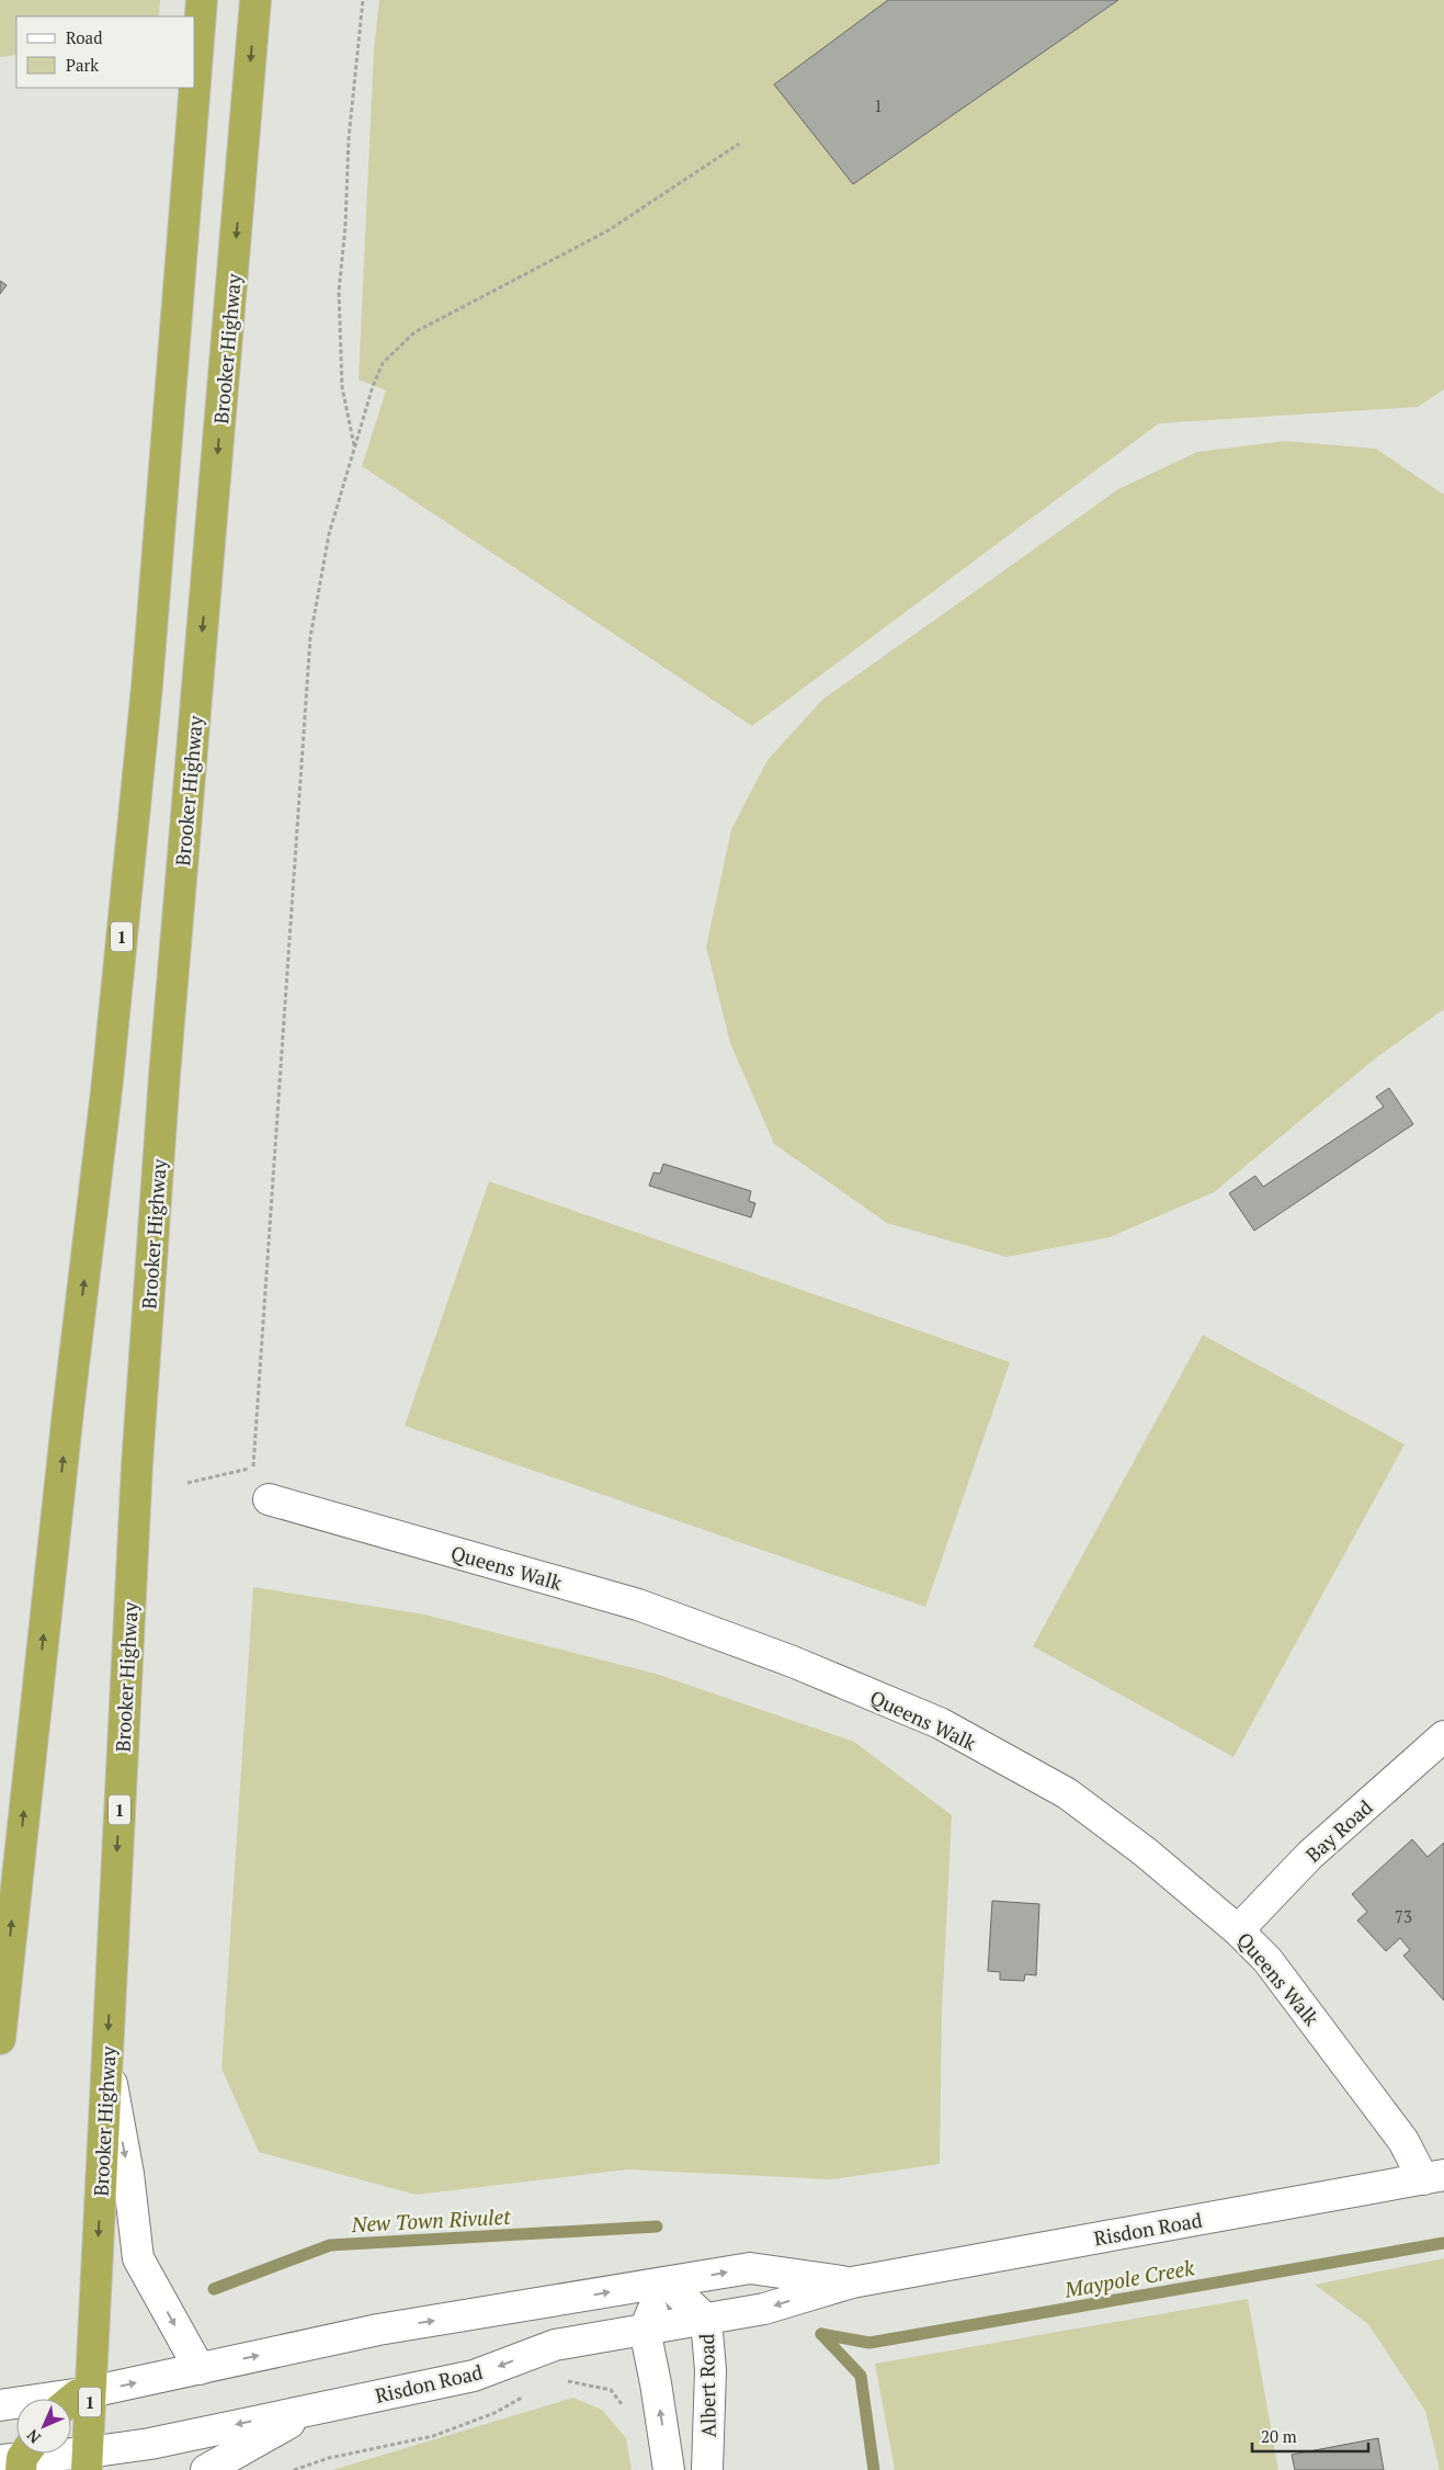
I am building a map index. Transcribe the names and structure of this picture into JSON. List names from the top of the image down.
{
  "streets": {
    "highway": ["Brooker Highway", "1"],
    "street": [
      "Queens Walk",
      "Bay Road",
      "Risdon Road",
      "Albert Road"
    ]
  },
  "crossings": [
    ["Brooker Highway", "Risdon Road"],
    ["Queens Walk", "Bay Road"],
    ["Queens Walk", "Risdon Road"],
    ["Risdon Road", "Albert Road"]
  ],
  "water": ["New Town Rivulet", "Maypole Creek"],
  "house_numbers": ["1", "73"],
  "legend": ["Road", "Park"],
  "scale_bar": "20 m",
  "north": "bottom left"
}
